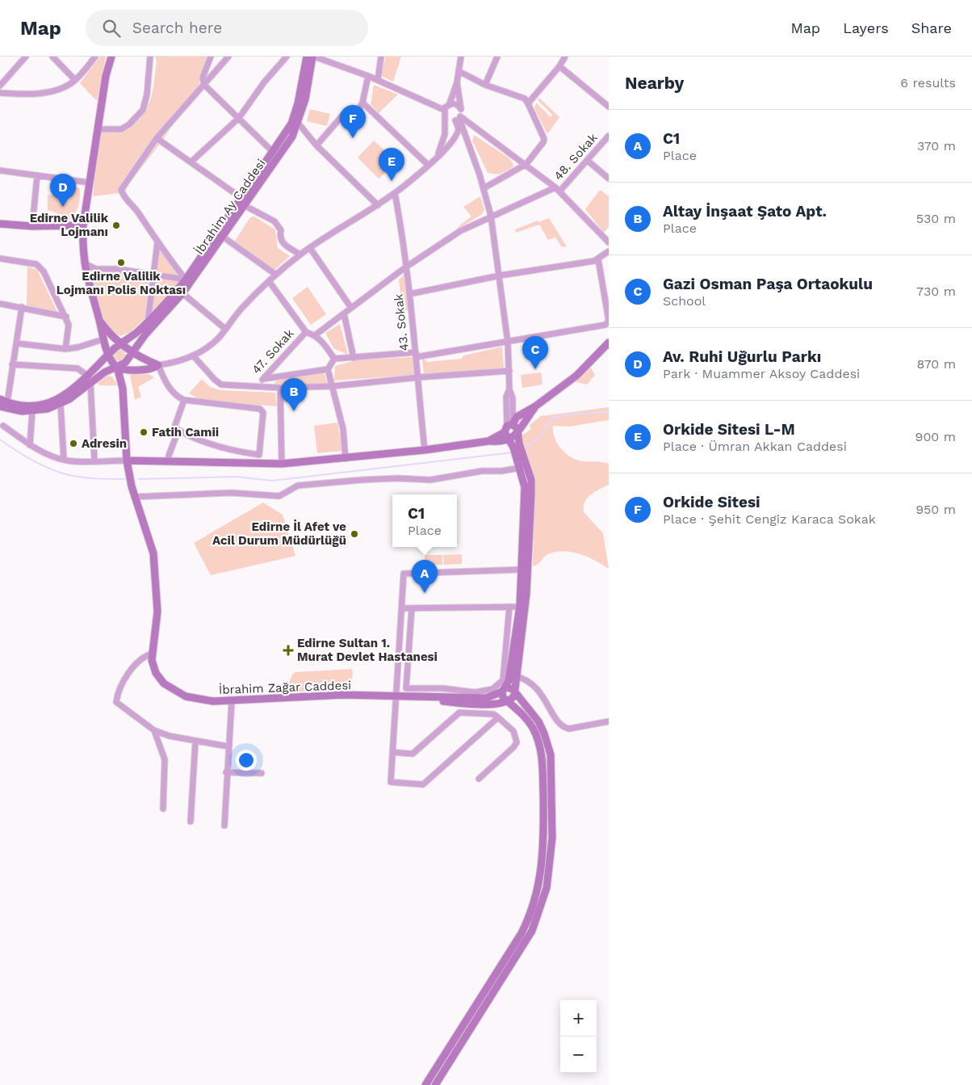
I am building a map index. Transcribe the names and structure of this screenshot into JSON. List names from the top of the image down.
{
  "streets": {
    "main road": ["İbrahim Ay Caddesi", "İbrahim Zağar Caddesi"],
    "street": ["48. Sokak", "43. Sokak", "47. Sokak"]
  },
  "crossings": [
    ["İbrahim Ay Caddesi", "İbrahim Zağar Caddesi"]
  ],
  "places": {
    "other": [
      "Edirne Valilik Lojmanı",
      "Edirne Valilik Lojmanı Polis Noktası",
      "Fatih Camii",
      "Adresin",
      "Edirne İl Afet ve Acil Durum Müdürlüğü"
    ],
    "health": ["Edirne Sultan 1. Murat Devlet Hastanesi"]
  },
  "page": {
    "header": "Map",
    "search": "Search here",
    "nav": ["Map", "Layers", "Share"],
    "heading": ["Nearby", "6 results"],
    "pins": [
      "F",
      "E",
      "D",
      "C",
      "B",
      "A"
    ],
    "list": [
      {
        "mark": "A",
        "name": "C1",
        "note": "Place",
        "value": "370 m"
      },
      {
        "mark": "B",
        "name": "Altay İnşaat Şato Apt.",
        "note": "Place",
        "value": "530 m"
      },
      {
        "mark": "C",
        "name": "Gazi Osman Paşa Ortaokulu",
        "note": "School",
        "value": "730 m"
      },
      {
        "mark": "D",
        "name": "Av. Ruhi Uğurlu Parkı",
        "note": "Park · Muammer Aksoy Caddesi",
        "value": "870 m"
      },
      {
        "mark": "E",
        "name": "Orkide Sitesi L-M",
        "note": "Place · Ümran Akkan Caddesi",
        "value": "900 m"
      },
      {
        "mark": "F",
        "name": "Orkide Sitesi",
        "note": "Place · Şehit Cengiz Karaca Sokak",
        "value": "950 m"
      }
    ],
    "popup": ["C1", "Place"],
    "map_buttons": ["+", "−"]
  }
}
